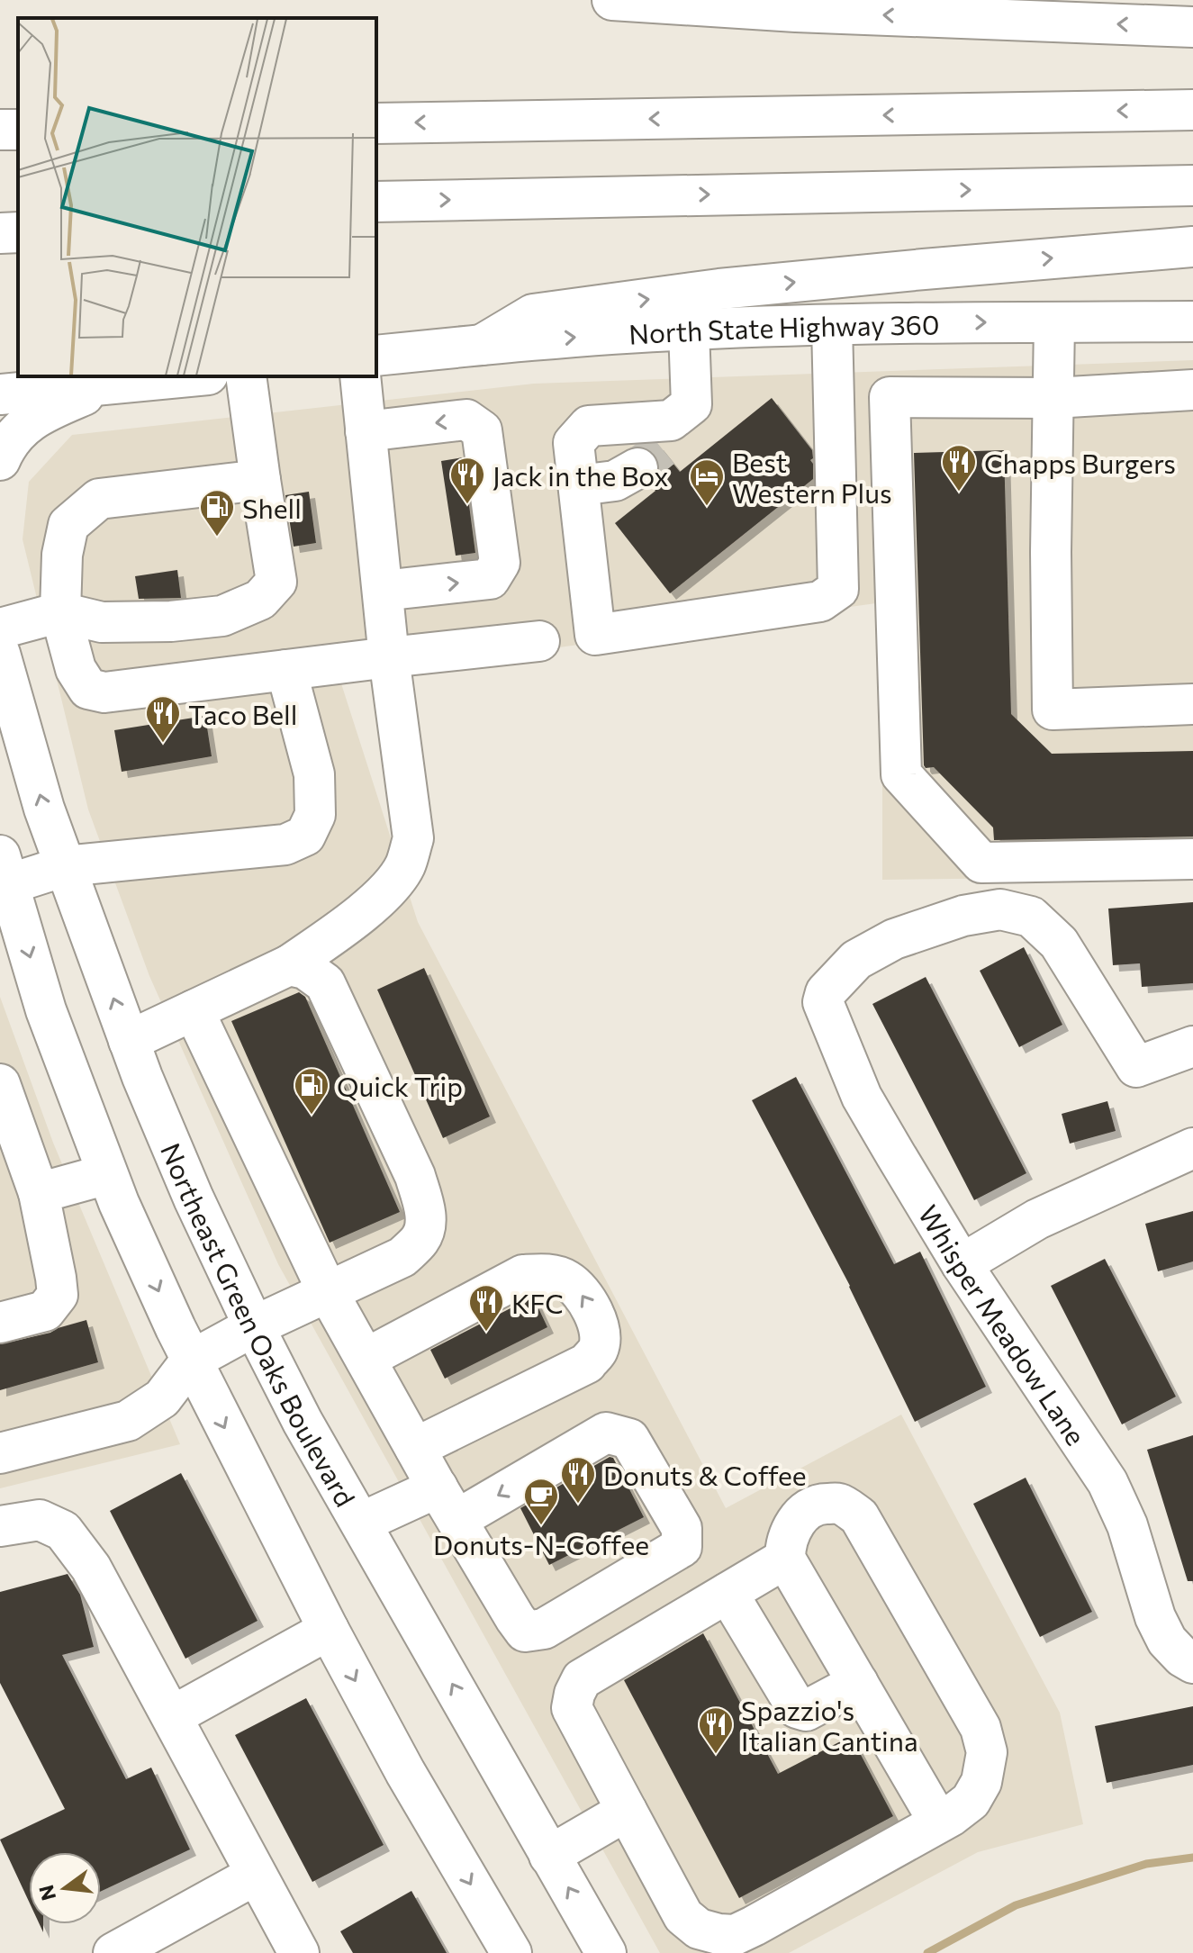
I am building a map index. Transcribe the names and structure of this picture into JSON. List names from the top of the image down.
{
  "streets": {
    "main road": ["North State Highway 360", "Northeast Green Oaks Boulevard", "Whisper Meadow Lane"]
  },
  "places": {
    "restaurant": [
      "Chapps Burgers",
      "Jack in the Box",
      "Taco Bell",
      "KFC",
      "Donuts & Coffee",
      "Spazzio's Italian Cantina"
    ],
    "hotel": ["Best Western Plus"],
    "fuel station": ["Shell", "Quick Trip"],
    "cafe": ["Donuts-N-Coffee"]
  },
  "north": "left"
}
